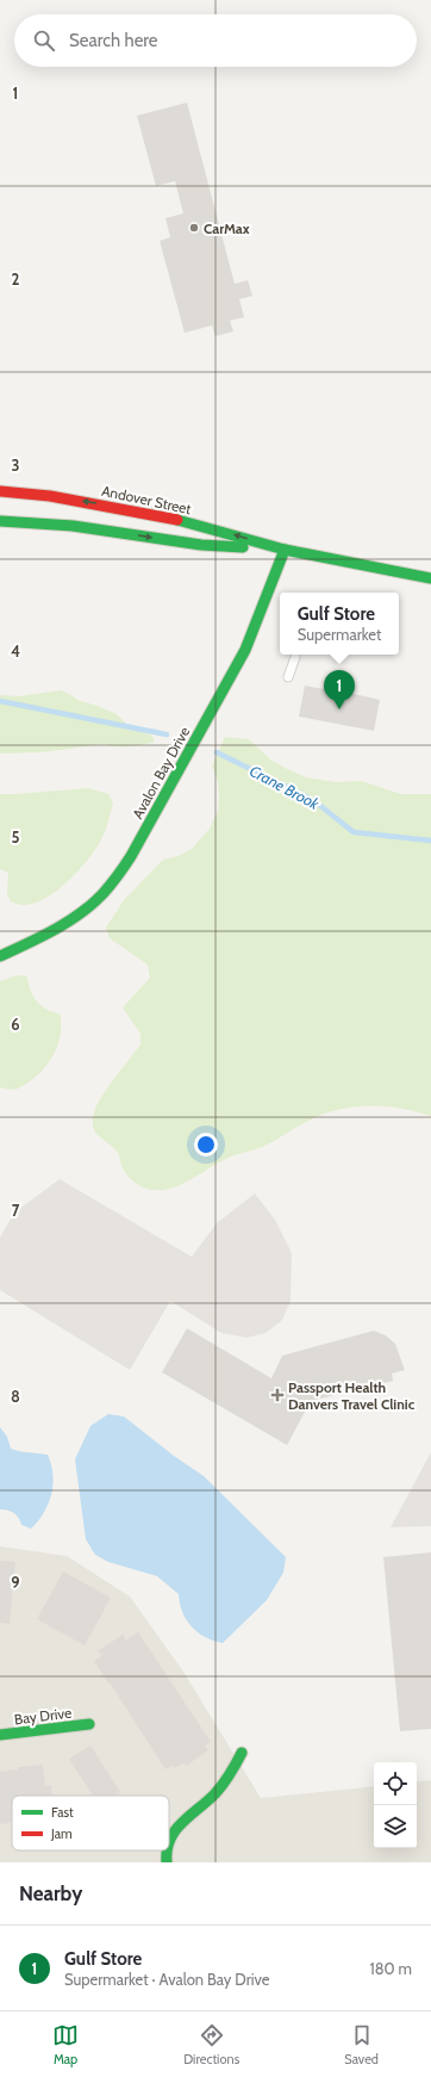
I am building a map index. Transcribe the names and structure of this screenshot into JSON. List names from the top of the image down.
{
  "streets": {
    "main road": ["Andover Street", "Avalon Bay Drive", "Bay Drive"]
  },
  "crossings": [
    ["Andover Street", "Avalon Bay Drive"]
  ],
  "water": ["Crane Brook"],
  "places": {
    "other": ["CarMax"],
    "health": ["Passport Health Danvers Travel Clinic"]
  },
  "legend": ["Fast", "Jam"],
  "page": {
    "search": "Search here",
    "popup": ["Gulf Store", "Supermarket"],
    "pins": "1",
    "heading": "Nearby",
    "list": [
      {
        "mark": "1",
        "name": "Gulf Store",
        "note": "Supermarket · Avalon Bay Drive",
        "value": "180 m"
      }
    ],
    "nav": ["Map", "Directions", "Saved"]
  },
  "grid": {
    "rows": [
      "1",
      "2",
      "3",
      "4",
      "5",
      "6",
      "7",
      "8",
      "9"
    ]
  }
}
